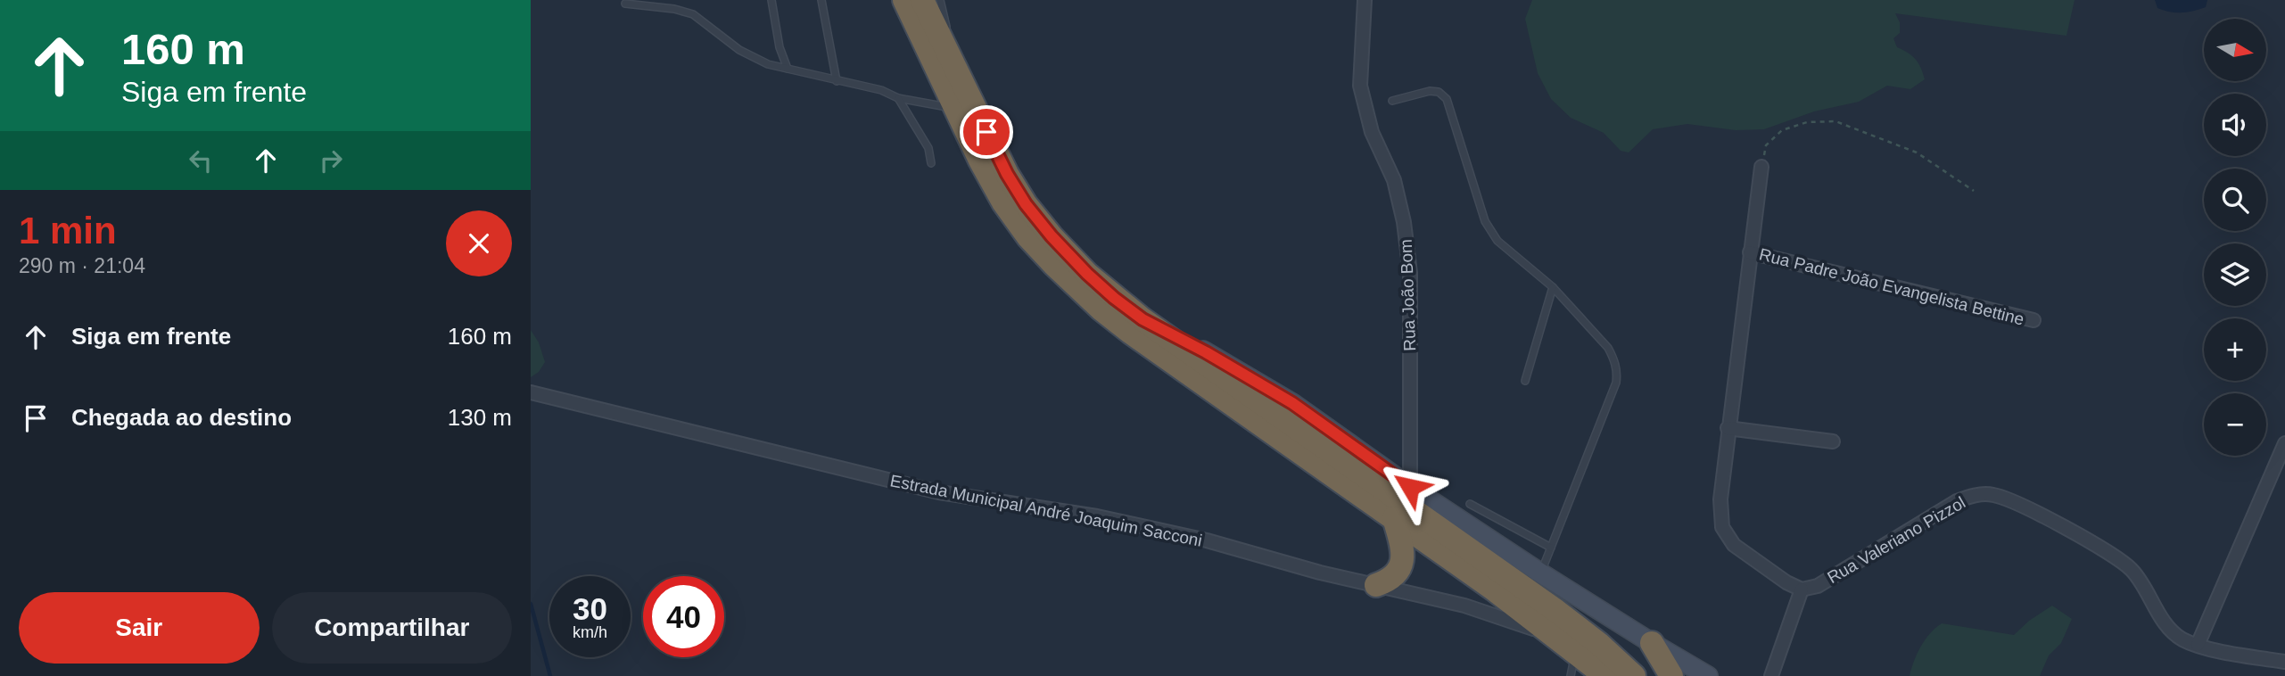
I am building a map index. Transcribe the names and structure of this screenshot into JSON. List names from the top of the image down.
{
  "streets": {
    "street": [
      "Rua Padre João Evangelista Bettine",
      "Rua João Bom",
      "Estrada Municipal André Joaquim Sacconi",
      "Rua Valeriano Pizzol"
    ]
  },
  "north": "right",
  "page": {
    "turn": ["160 m", "Siga em frente"],
    "map_buttons": ["+", "−"],
    "heading": ["1 min", "290 m · 21:04"],
    "list": [
      {
        "name": "Siga em frente",
        "value": "160 m"
      },
      {
        "name": "Chegada ao destino",
        "value": "130 m"
      }
    ],
    "speed": "30 km/h",
    "limit": "40",
    "buttons": ["Sair", "Compartilhar"]
  }
}
